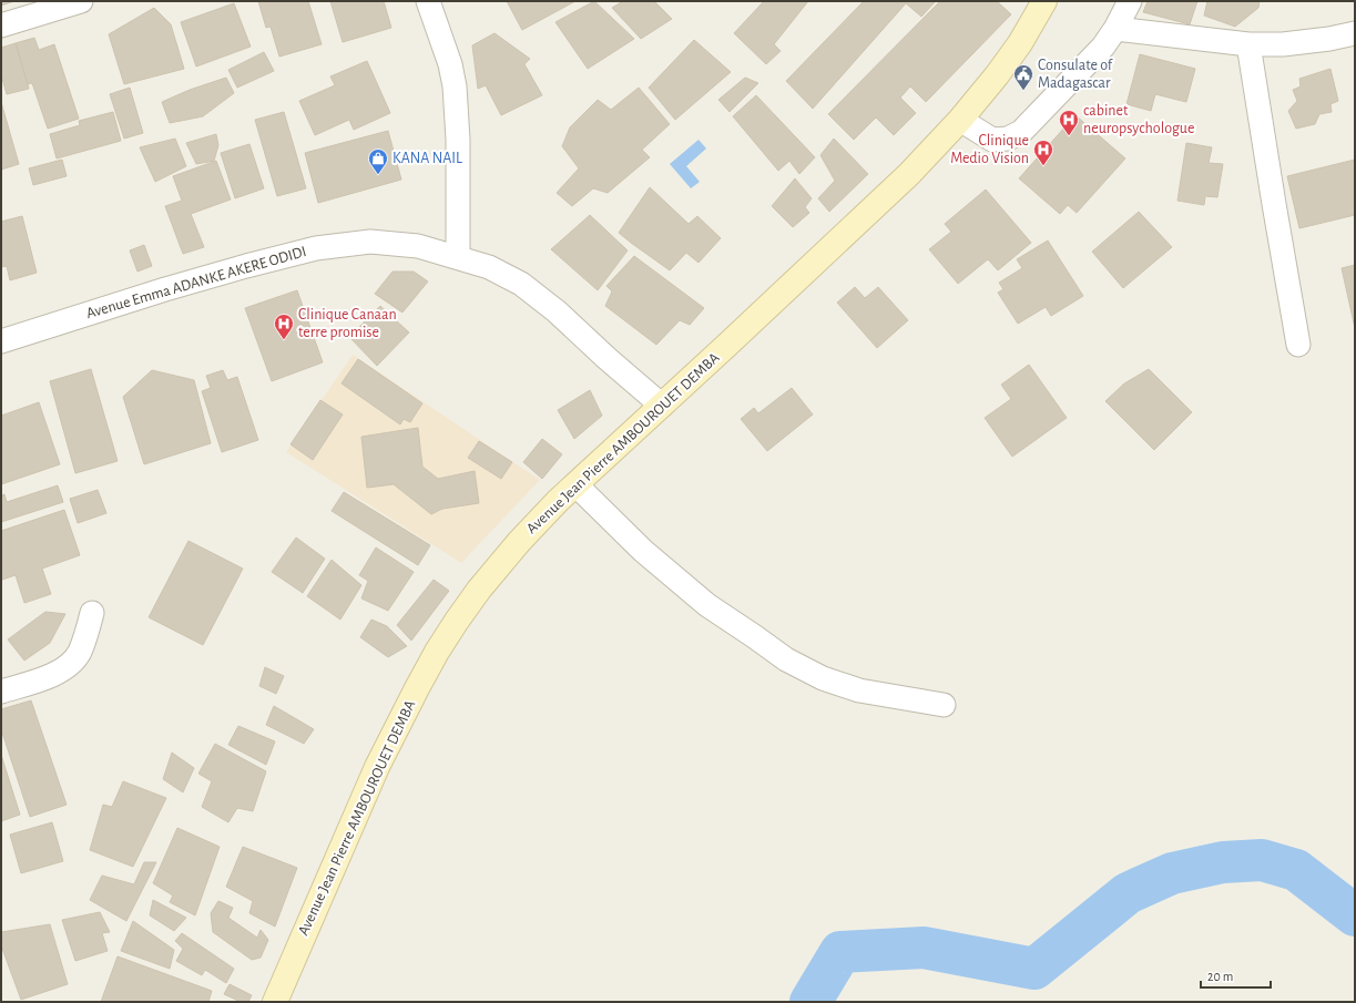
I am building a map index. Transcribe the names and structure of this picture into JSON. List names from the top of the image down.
{
  "streets": {
    "main road": ["Avenue Jean Pierre AMBOUROUET DEMBA"],
    "street": ["Avenue Emma ADANKE AKERE ODIDI"]
  },
  "crossings": [
    ["Avenue Emma ADANKE AKERE ODIDI", "Avenue Jean Pierre AMBOUROUET DEMBA"]
  ],
  "places": {
    "public building": ["Consulate of Madagascar"],
    "hospital": ["cabinet neuropsychologue", "Clinique Medio Vision", "Clinique Canaan terre promise"],
    "shop": ["KANA NAIL"]
  },
  "scale_bar": "20 m"
}
